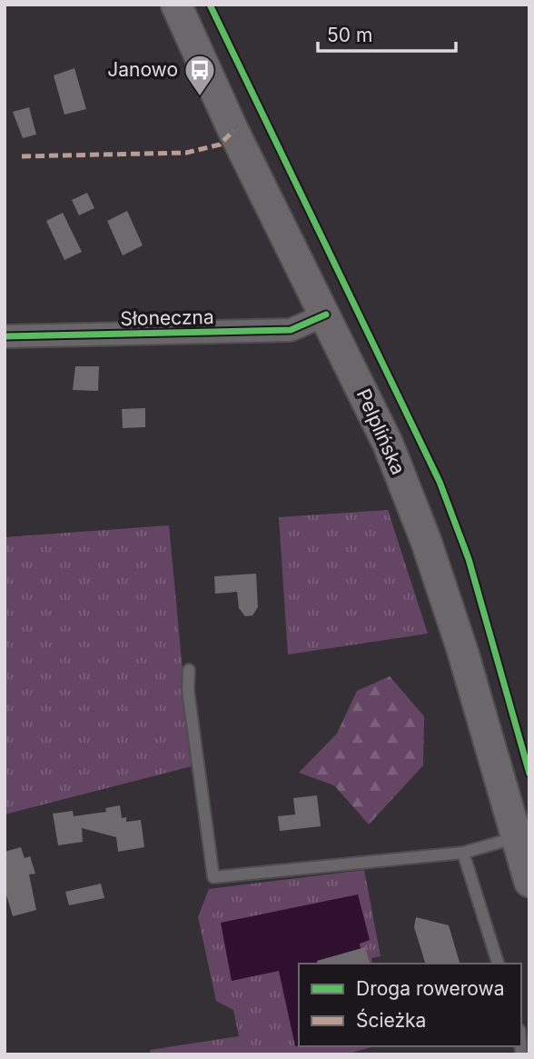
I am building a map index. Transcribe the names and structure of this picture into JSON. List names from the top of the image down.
{
  "streets": {
    "main road": ["Pelplińska"],
    "street": ["Słoneczna"]
  },
  "crossings": [
    ["Słoneczna", "Pelplińska"]
  ],
  "places": {
    "bus stop": ["Janowo"]
  },
  "legend": ["Droga rowerowa", "Ścieżka"],
  "scale_bar": "50 m"
}
